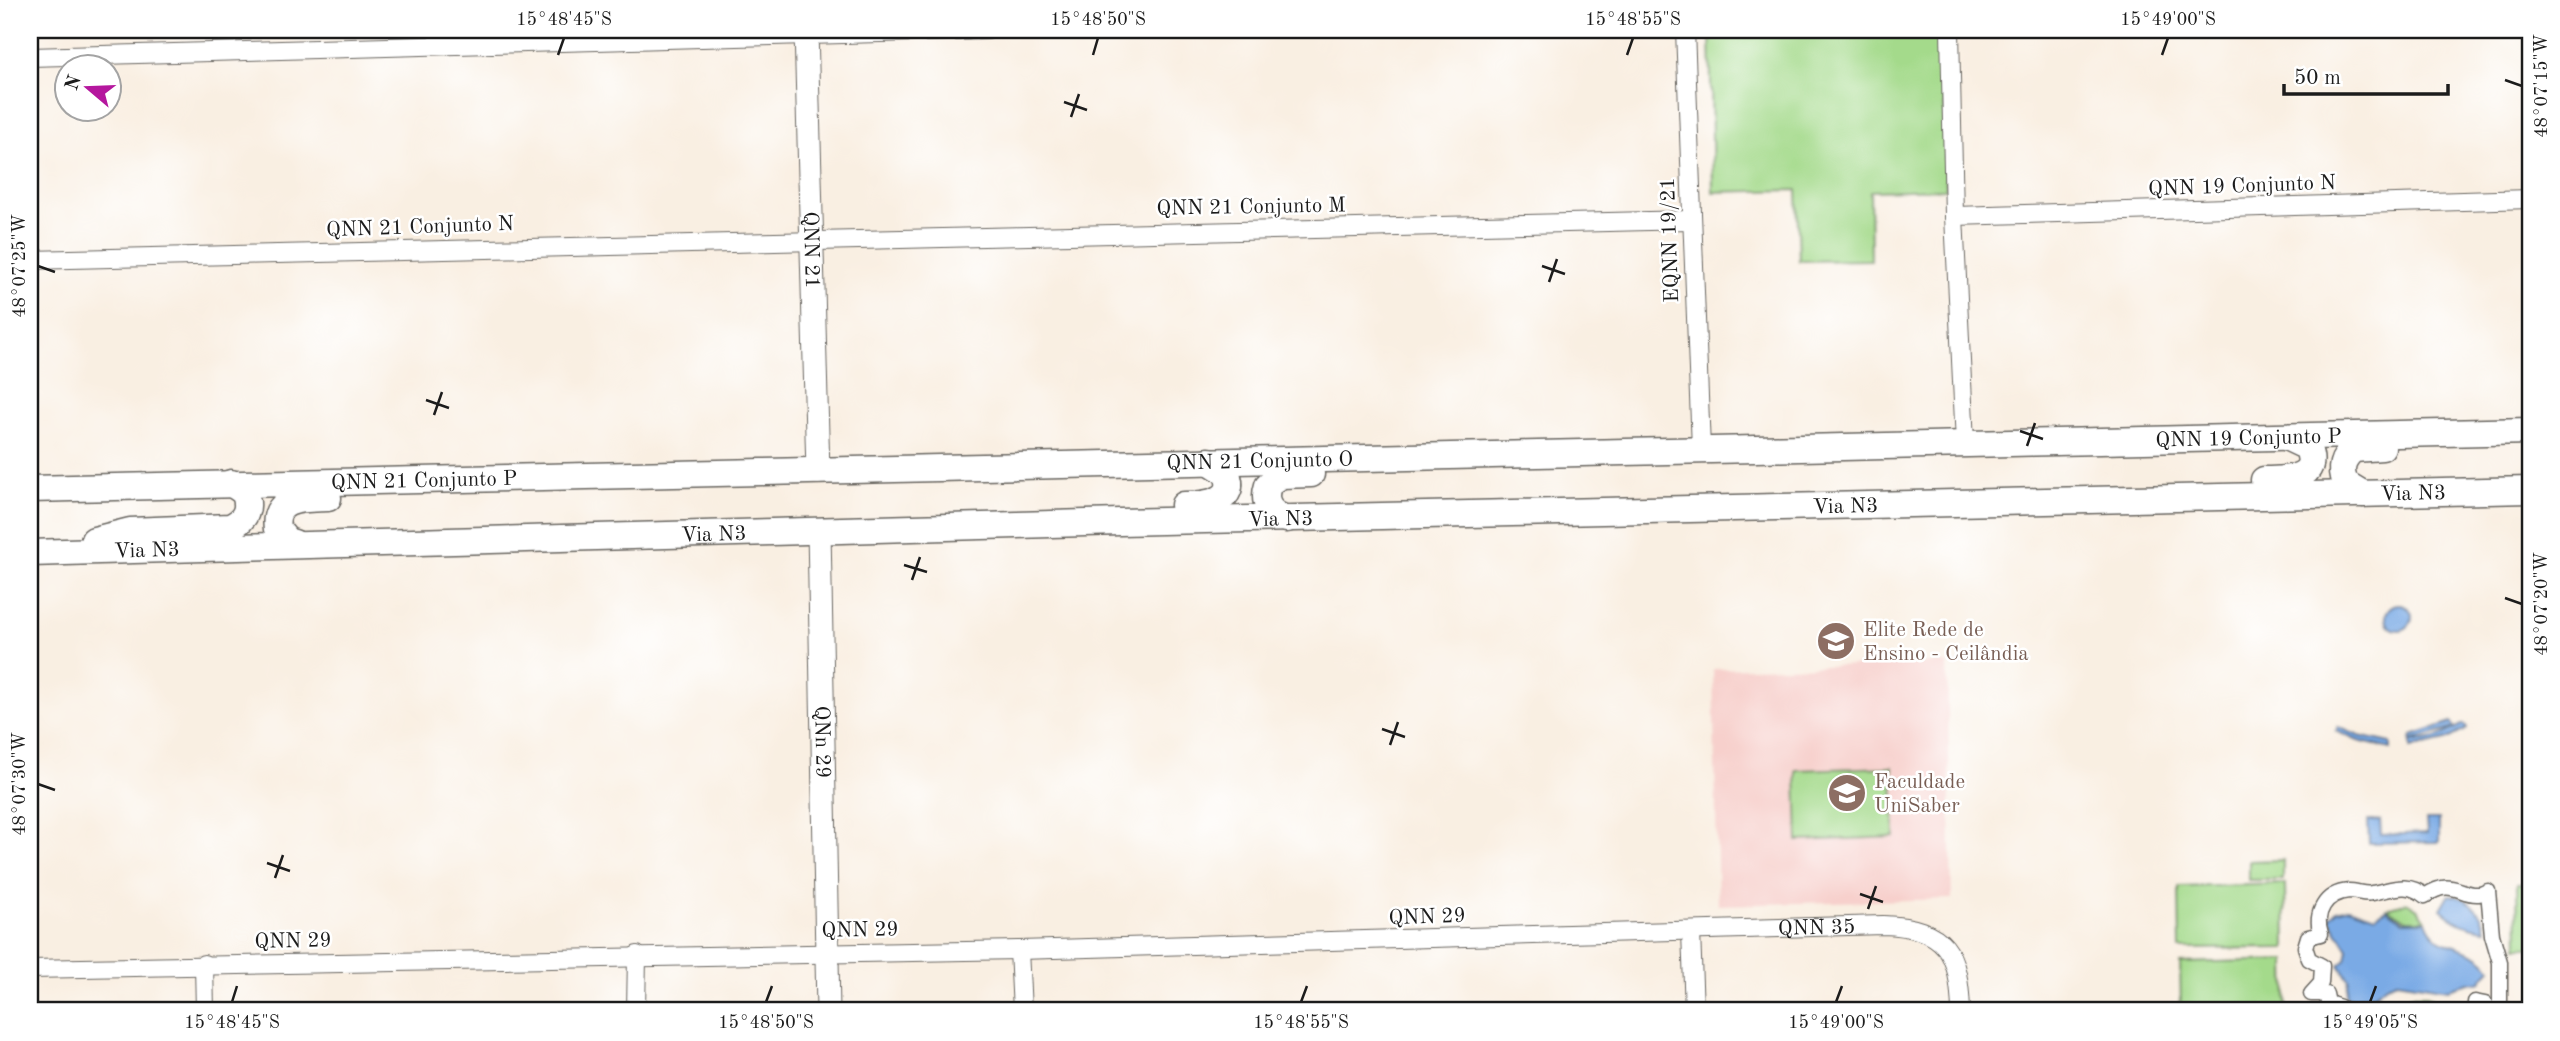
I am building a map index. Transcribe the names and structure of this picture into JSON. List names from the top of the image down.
{
  "streets": {
    "main road": [
      "QNN 19 Conjunto P",
      "QNN 21 Conjunto O",
      "QNN 21 Conjunto P",
      "Via N3"
    ],
    "street": [
      "QNN 19 Conjunto N",
      "QNN 21 Conjunto M",
      "QNN 21 Conjunto N",
      "EQNN 19/21",
      "QNN 21",
      "QNn 29",
      "QNN 29",
      "QNN 35"
    ]
  },
  "crossings": [
    ["QNN 21 Conjunto M", "QNN 21 Conjunto N"],
    ["QNN 21 Conjunto M", "EQNN 19/21"],
    ["QNN 21 Conjunto M", "QNN 21"],
    ["QNN 21 Conjunto N", "QNN 21"],
    ["EQNN 19/21", "QNN 21 Conjunto O"],
    ["QNN 21", "QNN 21 Conjunto O"],
    ["QNN 21", "QNN 21 Conjunto P"],
    ["QNN 21 Conjunto O", "QNN 21 Conjunto P"],
    ["Via N3", "QNn 29"],
    ["QNn 29", "QNN 29"],
    ["QNN 29", "QNN 35"]
  ],
  "places": {
    "school or university": ["Elite Rede de Ensino - Ceilândia", "Faculdade UniSaber"]
  },
  "scale_bar": "50 m",
  "north": "left",
  "coordinates": [
    "15°48'45\"S",
    "15°48'50\"S",
    "15°48'55\"S",
    "15°49'00\"S",
    "48°07'15\"W",
    "48°07'25\"W",
    "48°07'20\"W",
    "48°07'30\"W",
    "15°49'05\"S"
  ]
}
